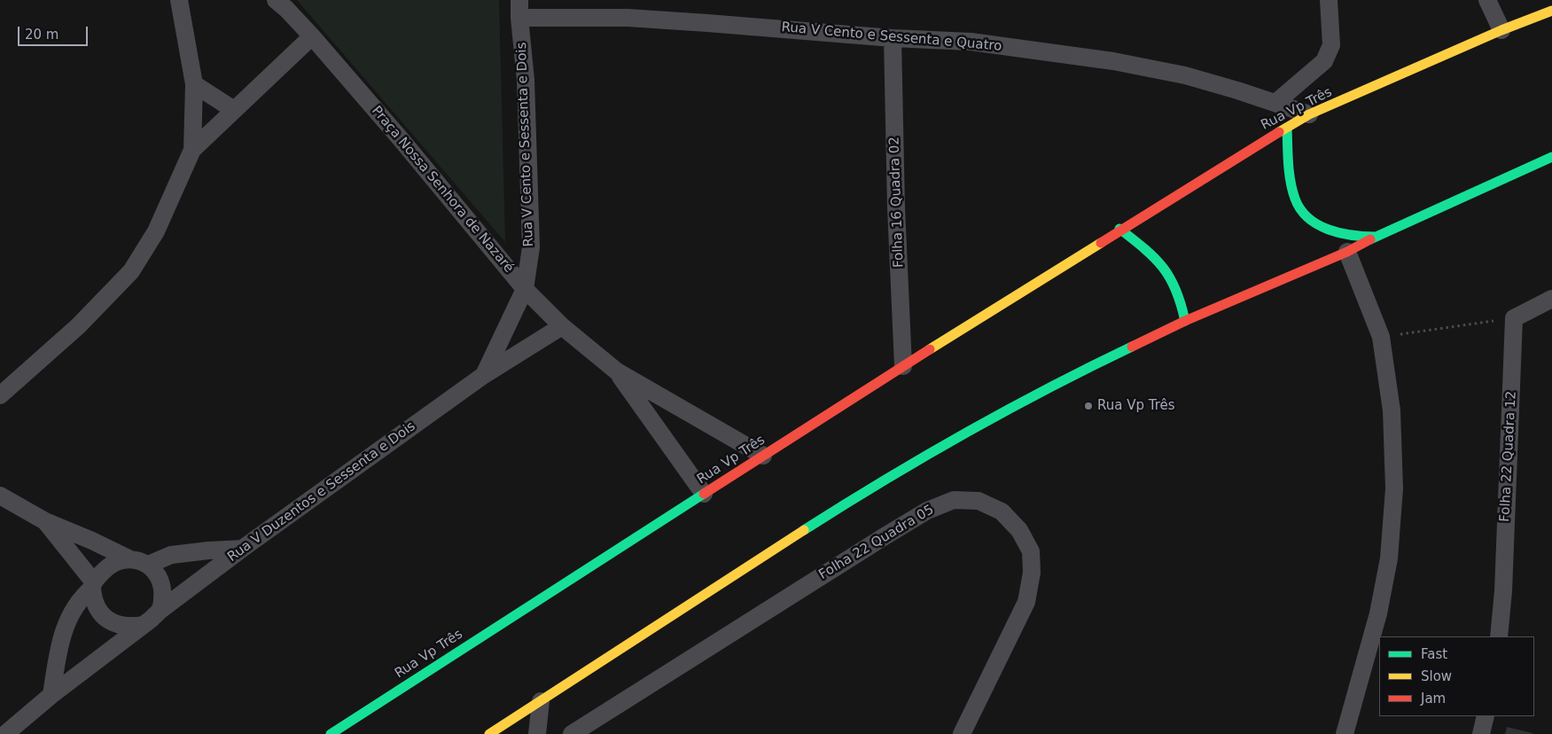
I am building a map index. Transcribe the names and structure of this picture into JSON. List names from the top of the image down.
{
  "streets": {
    "main road": ["Rua Vp Três"],
    "street": [
      "Rua V Cento e Sessenta e Quatro",
      "Rua V Cento e Sessenta e Dois",
      "Praça Nossa Senhora de Nazaré",
      "Folha 16 Quadra 02",
      "Folha 22 Quadra 12",
      "Rua V Duzentos e Sessenta e Dois",
      "Folha 22 Quadra 05"
    ]
  },
  "crossings": [
    ["Rua V Cento e Sessenta e Quatro", "Rua Vp Três"],
    ["Rua V Cento e Sessenta e Quatro", "Rua V Cento e Sessenta e Dois"],
    ["Rua V Cento e Sessenta e Quatro", "Folha 16 Quadra 02"],
    ["Rua Vp Três", "Praça Nossa Senhora de Nazaré"],
    ["Rua Vp Três", "Folha 16 Quadra 02"],
    ["Rua V Cento e Sessenta e Dois", "Praça Nossa Senhora de Nazaré"],
    ["Rua V Cento e Sessenta e Dois", "Rua V Duzentos e Sessenta e Dois"],
    ["Praça Nossa Senhora de Nazaré", "Rua V Duzentos e Sessenta e Dois"]
  ],
  "places": ["Rua Vp Três"],
  "legend": ["Fast", "Slow", "Jam"],
  "scale_bar": "20 m"
}
